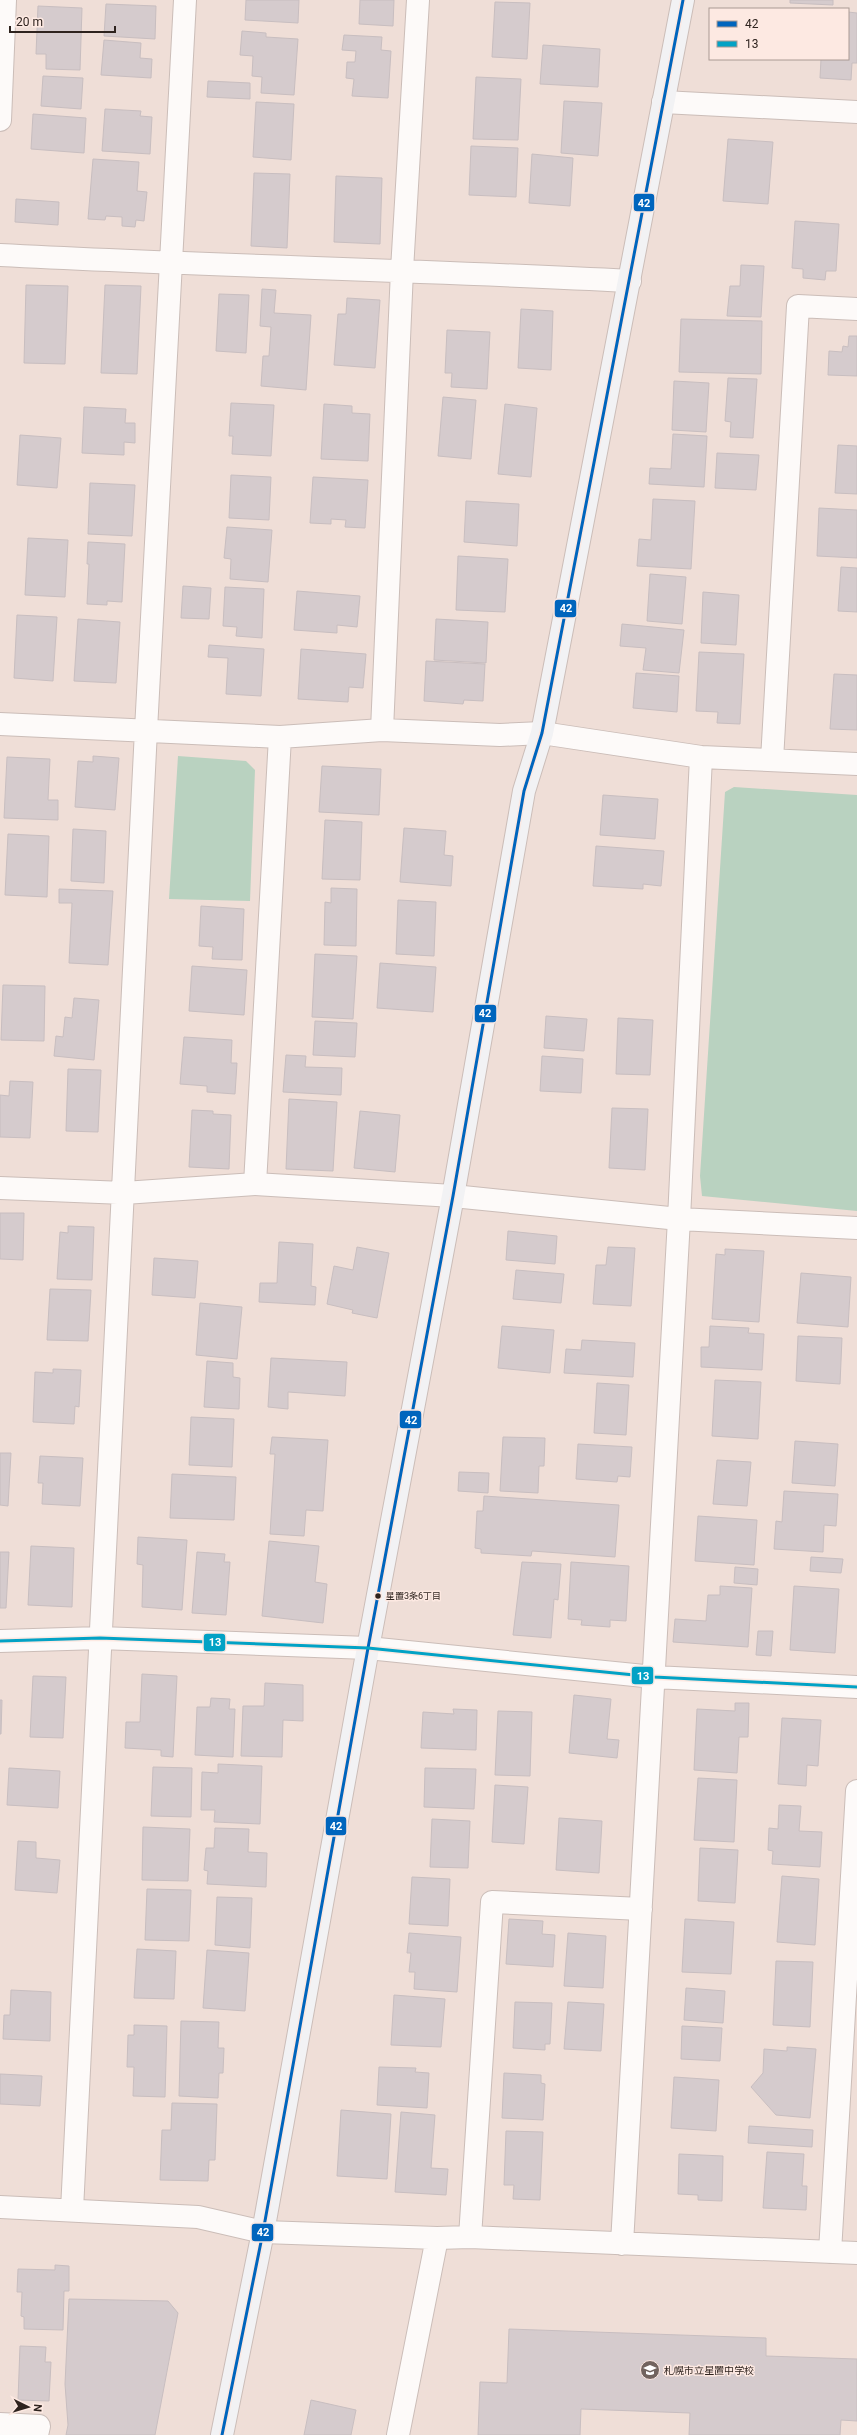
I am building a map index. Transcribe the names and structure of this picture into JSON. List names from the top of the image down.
{
  "places": {
    "other": ["星置3条6丁目"],
    "school or university": ["札幌市立星置中学校"]
  },
  "lines": ["transit line 42", "transit line 13"],
  "legend": ["42", "13"],
  "scale_bar": "20 m",
  "north": "right"
}
